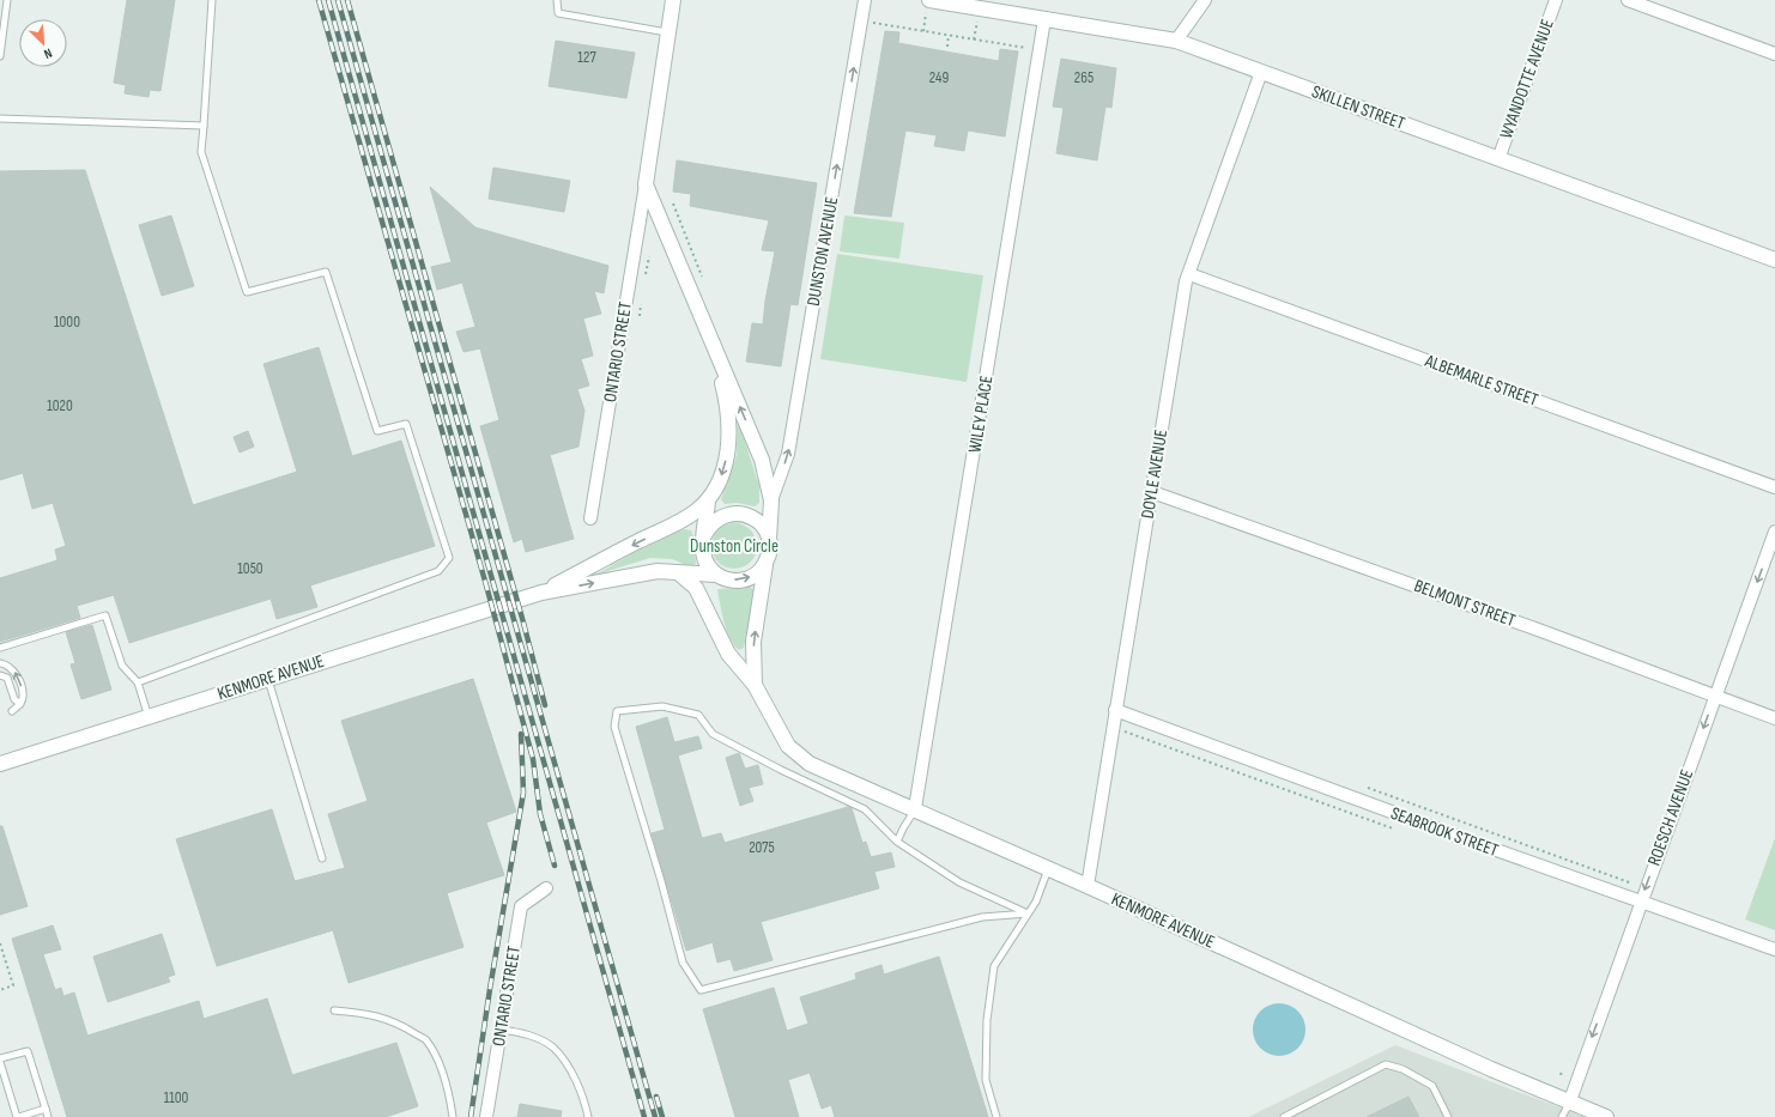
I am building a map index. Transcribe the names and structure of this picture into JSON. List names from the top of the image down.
{
  "streets": {
    "street": [
      "WYANDOTTE AVENUE",
      "SKILLEN STREET",
      "DUNSTON AVENUE",
      "ONTARIO STREET",
      "ALBEMARLE STREET",
      "WILEY PLACE",
      "DOYLE AVENUE",
      "BELMONT STREET",
      "KENMORE AVENUE",
      "ROESCH AVENUE",
      "SEABROOK STREET"
    ]
  },
  "crossings": [
    ["WYANDOTTE AVENUE", "SKILLEN STREET"],
    ["SKILLEN STREET", "WILEY PLACE"],
    ["SKILLEN STREET", "DOYLE AVENUE"],
    ["ALBEMARLE STREET", "DOYLE AVENUE"],
    ["WILEY PLACE", "KENMORE AVENUE"],
    ["DOYLE AVENUE", "BELMONT STREET"],
    ["DOYLE AVENUE", "KENMORE AVENUE"],
    ["DOYLE AVENUE", "SEABROOK STREET"],
    ["BELMONT STREET", "ROESCH AVENUE"],
    ["KENMORE AVENUE", "ROESCH AVENUE"],
    ["ROESCH AVENUE", "SEABROOK STREET"]
  ],
  "one_way": ["DUNSTON AVENUE", "ROESCH AVENUE"],
  "parks": ["Dunston Circle"],
  "house_numbers": [
    "127",
    "249",
    "265",
    "1000",
    "1020",
    "1050",
    "2075",
    "1100"
  ],
  "north": "bottom right"
}
